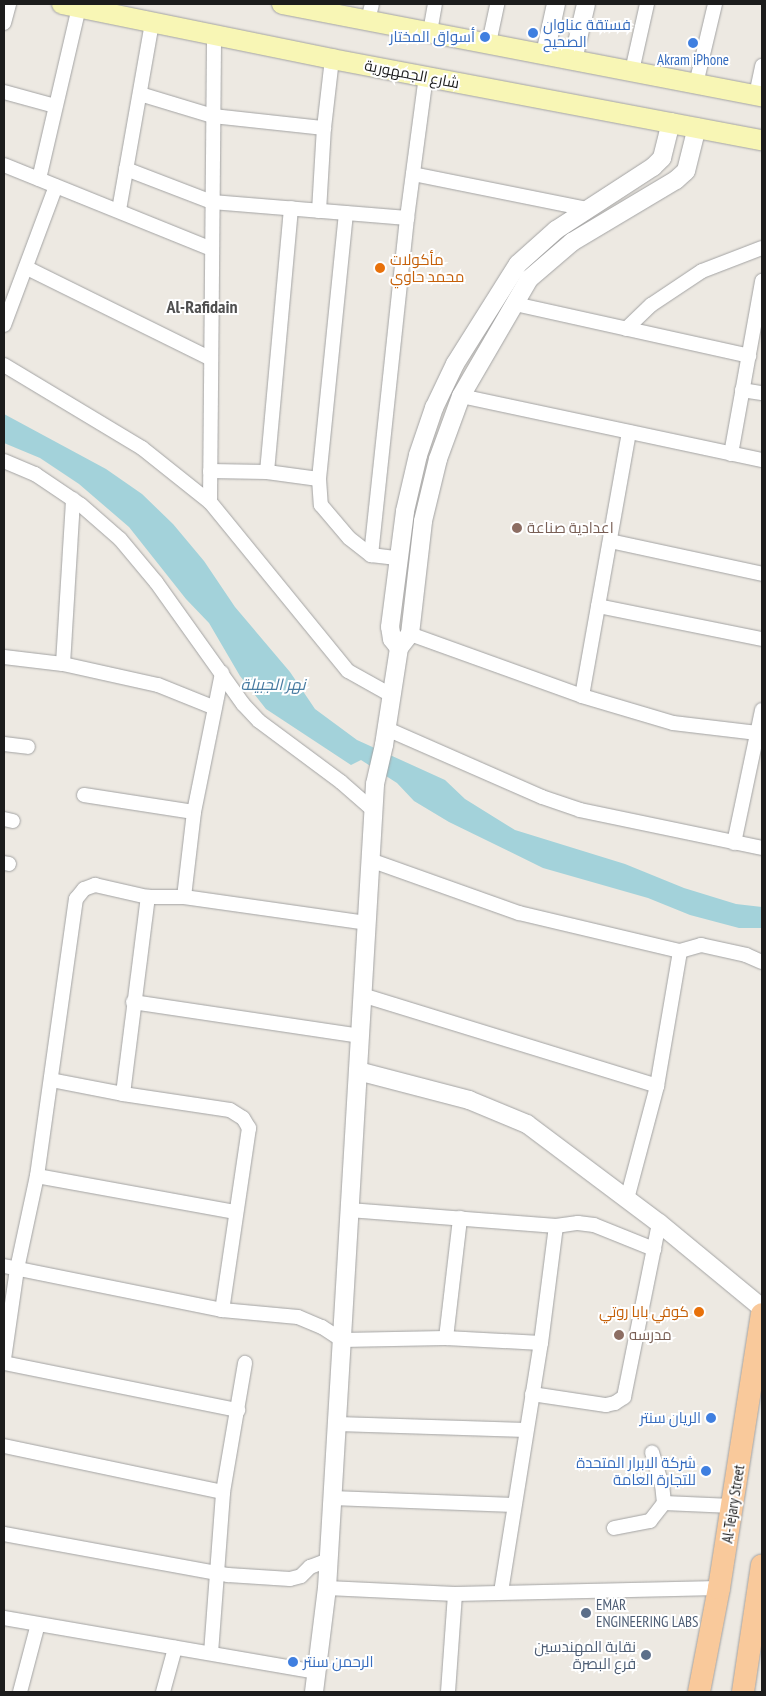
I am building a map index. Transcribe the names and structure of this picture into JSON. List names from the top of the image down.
{
  "streets": {
    "main road": ["شارع الجمهورية", "Al-Tejary Street"]
  },
  "districts": ["Al-Rafidain"],
  "water": ["نهر الجبيلة"],
  "places": [
    "فستقة عناوان الصحيح",
    "أسواق المختار",
    "Akram iPhone",
    "مأكولات محمد حاوي",
    "اعدادية صناعة",
    "كوفي بابا روتي",
    "مدرسه",
    "الريان سنتر",
    "شركة الابرار المتحدة للتجارة العامة",
    "EMAR ENGINEERING LABS",
    "نقابة المهندسين فرع البصرة",
    "الرحمن سنتر"
  ]
}
